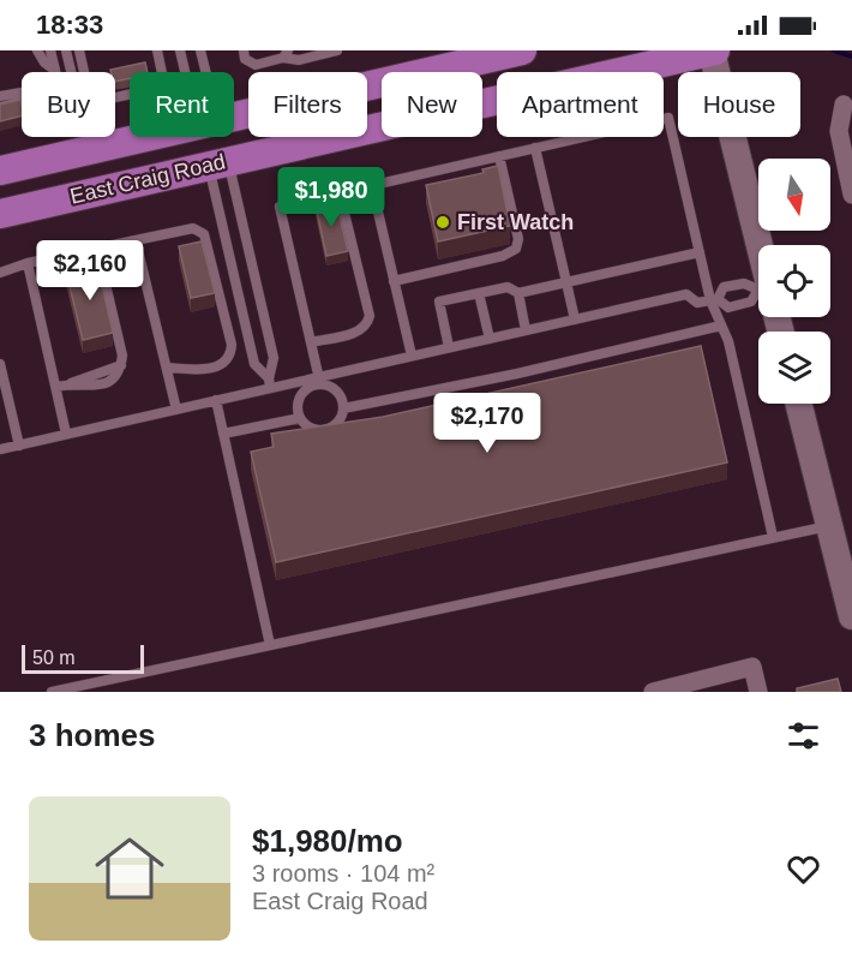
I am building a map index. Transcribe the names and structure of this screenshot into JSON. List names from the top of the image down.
{
  "streets": {
    "main road": ["East Craig Road"]
  },
  "places": ["First Watch"],
  "scale_bar": "50 m",
  "north": "bottom",
  "page": {
    "status": "18:33",
    "chip": [
      "Buy",
      "Rent",
      "Filters",
      "New",
      "Apartment",
      "House"
    ],
    "price": ["$1,980", "$2,160", "$2,170"],
    "scale": "50 m",
    "heading": "3 homes",
    "list": [
      {
        "name": "$1,980/mo",
        "note": "3 rooms · 104 m² · East Craig Road"
      }
    ]
  }
}
